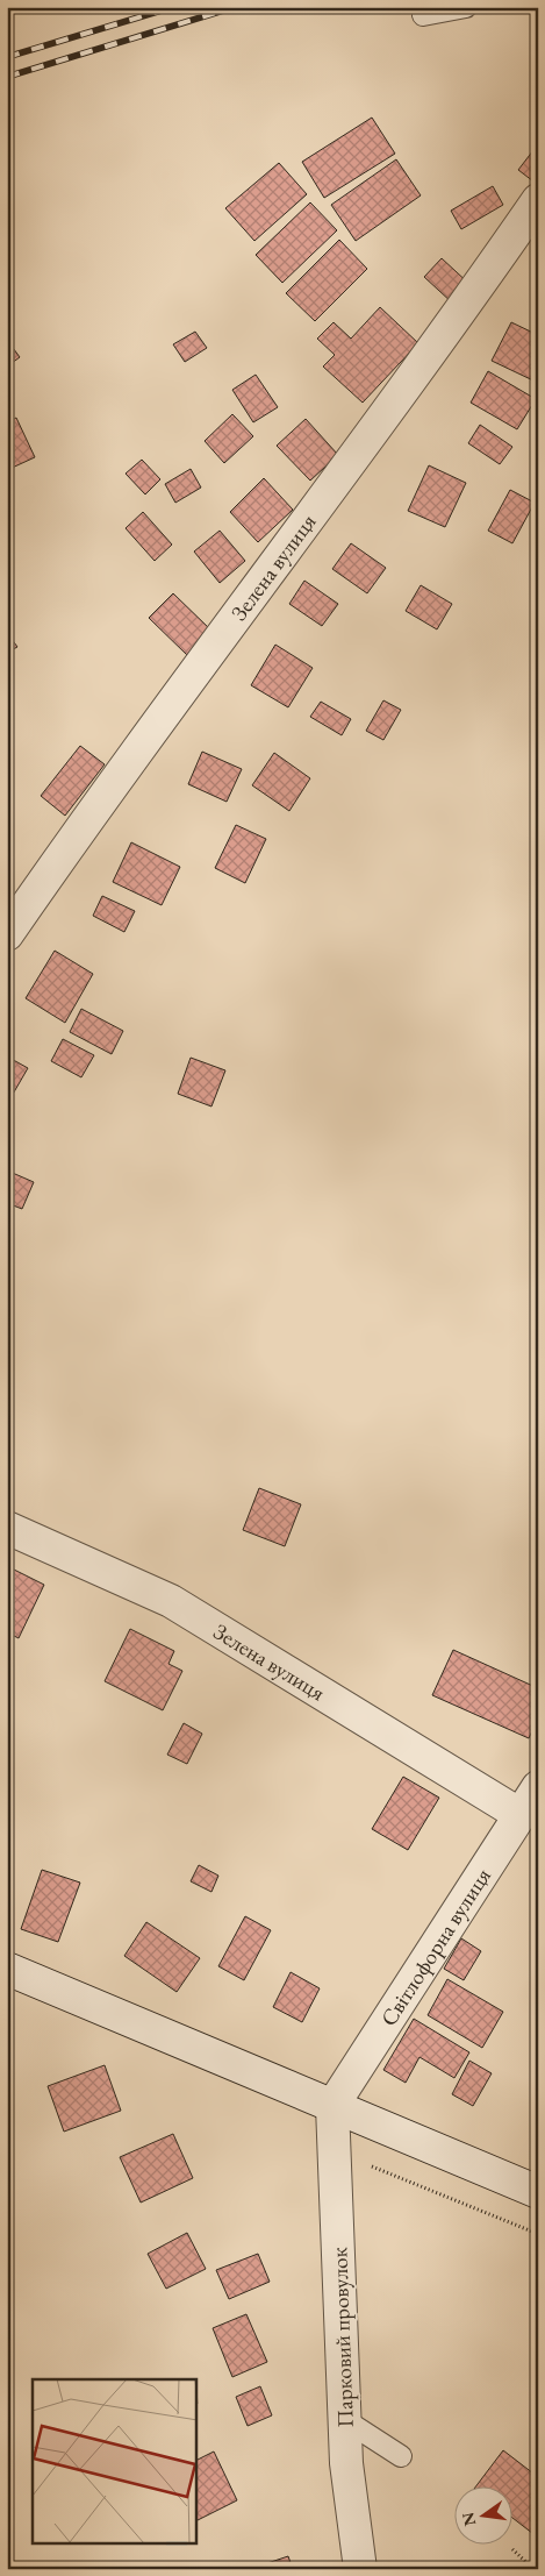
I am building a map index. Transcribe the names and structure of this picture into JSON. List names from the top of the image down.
{
  "streets": {
    "street": ["Зелена вулиця", "Світлофорна вулиця", "Парковий провулок"]
  },
  "crossings": [
    ["Зелена вулиця", "Світлофорна вулиця"],
    ["Світлофорна вулиця", "Парковий провулок"]
  ],
  "north": "left"
}
